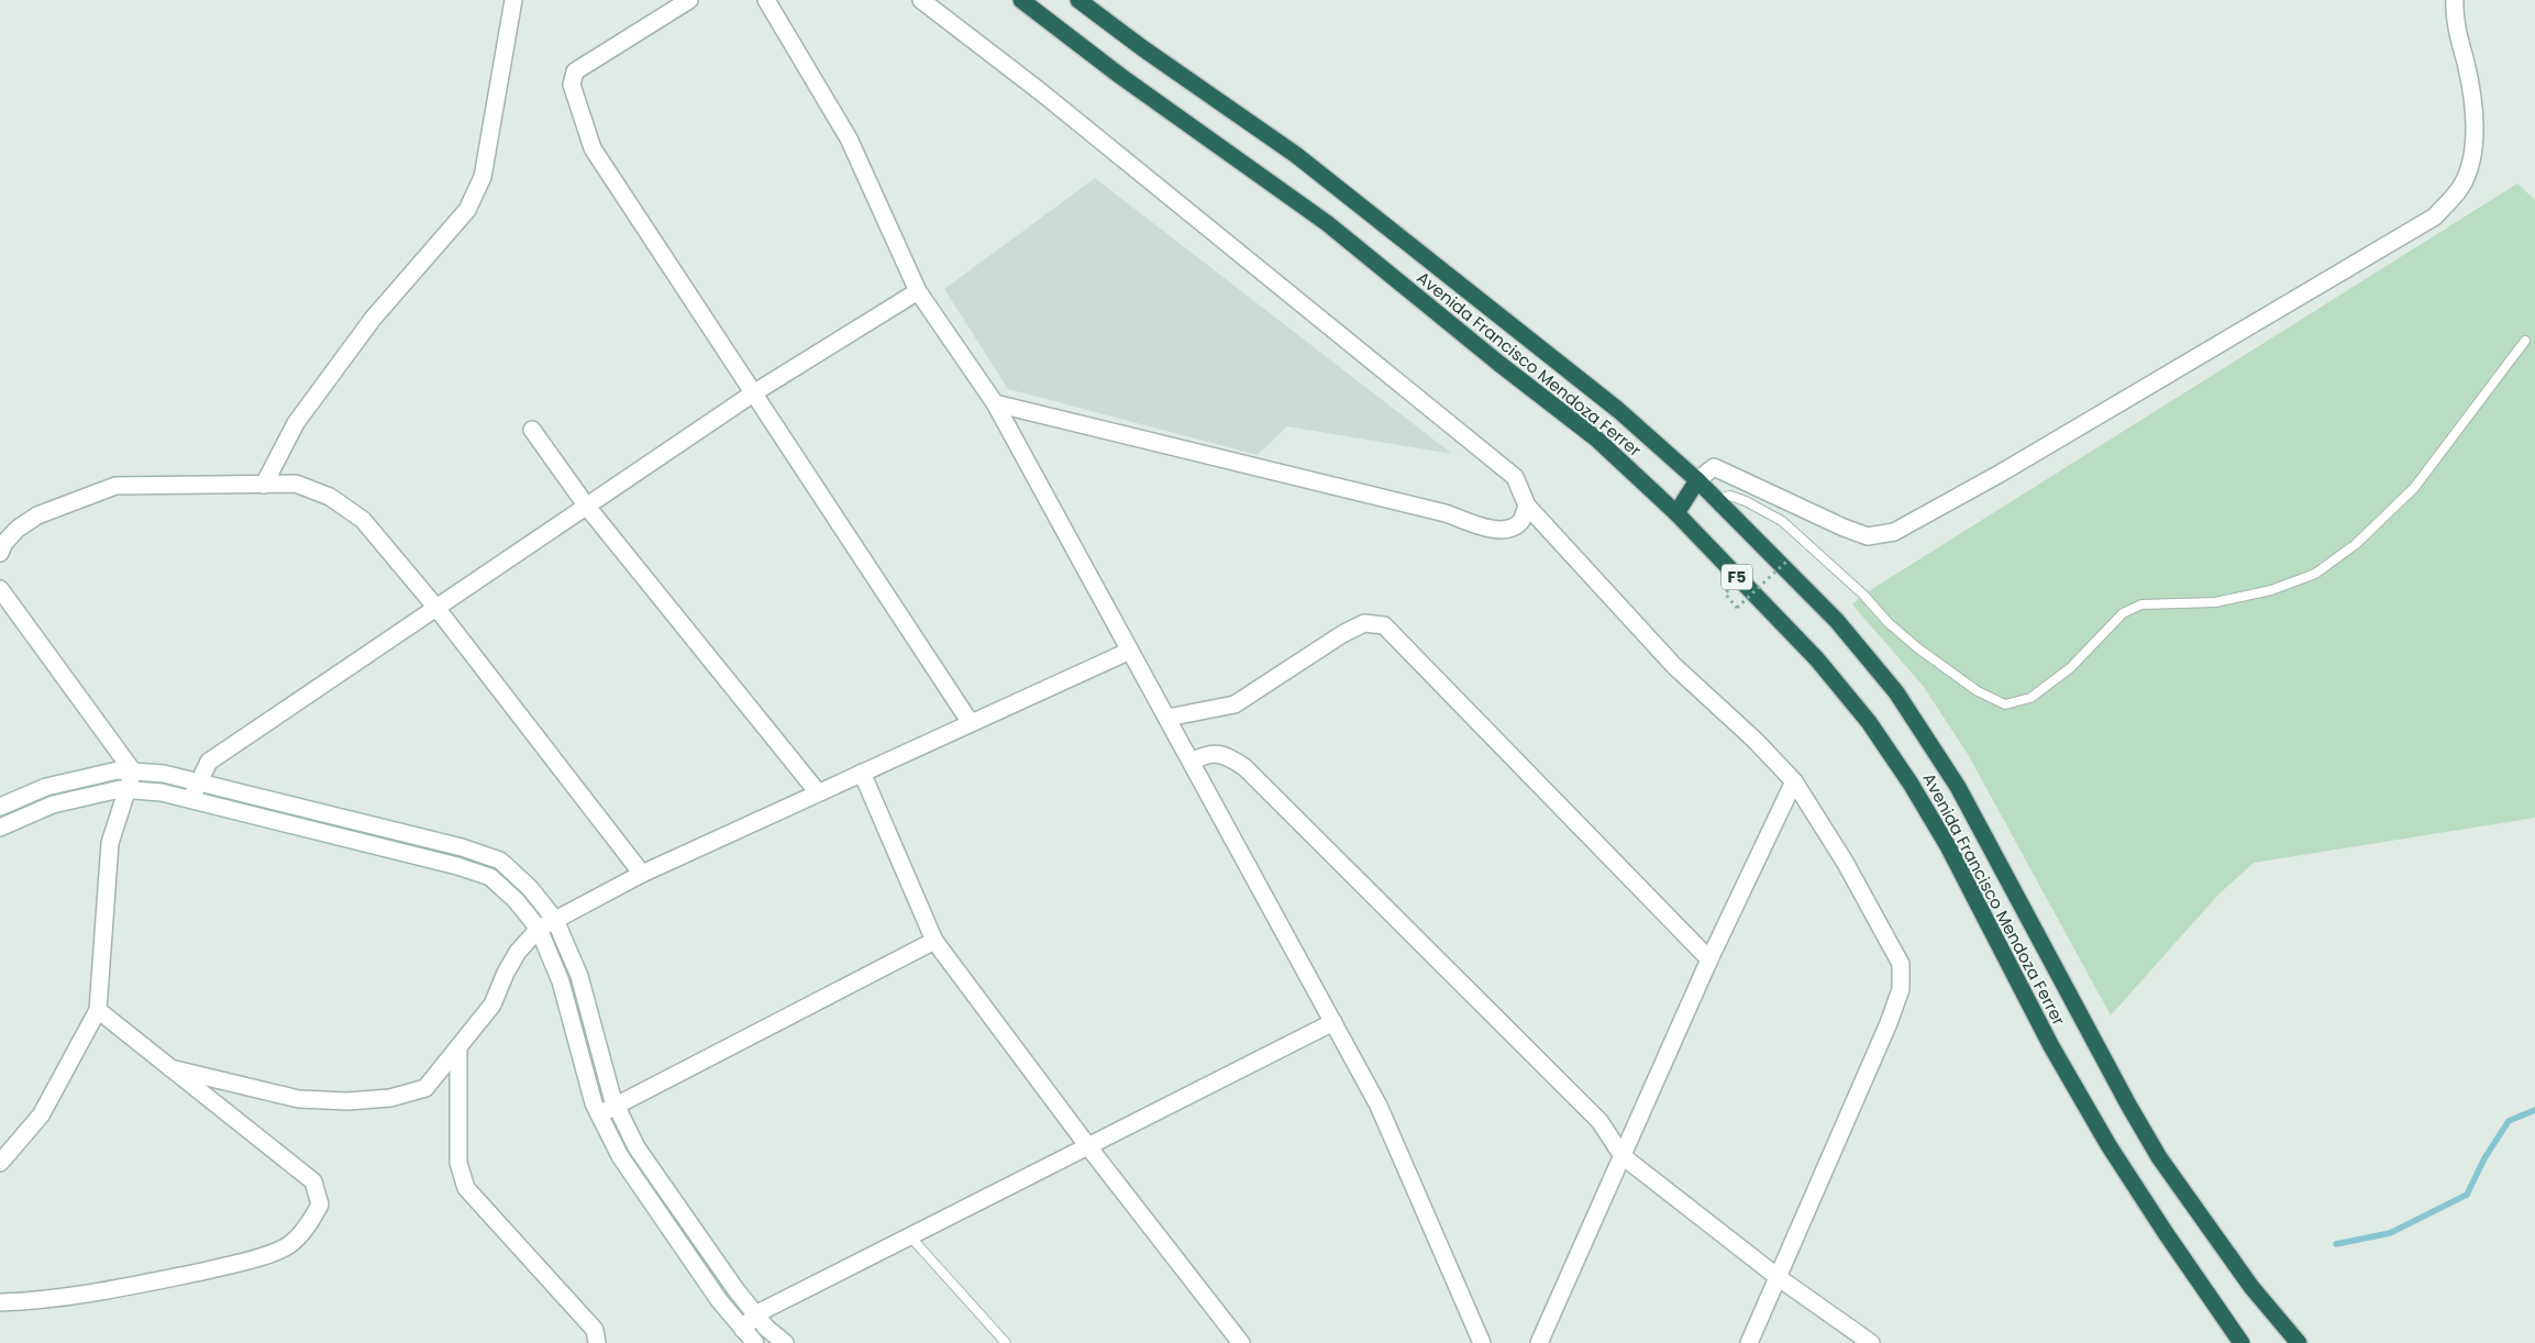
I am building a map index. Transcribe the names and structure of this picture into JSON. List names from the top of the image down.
{
  "streets": {
    "highway": ["Avenida Francisco Mendoza Ferrer", "F5"]
  }
}
